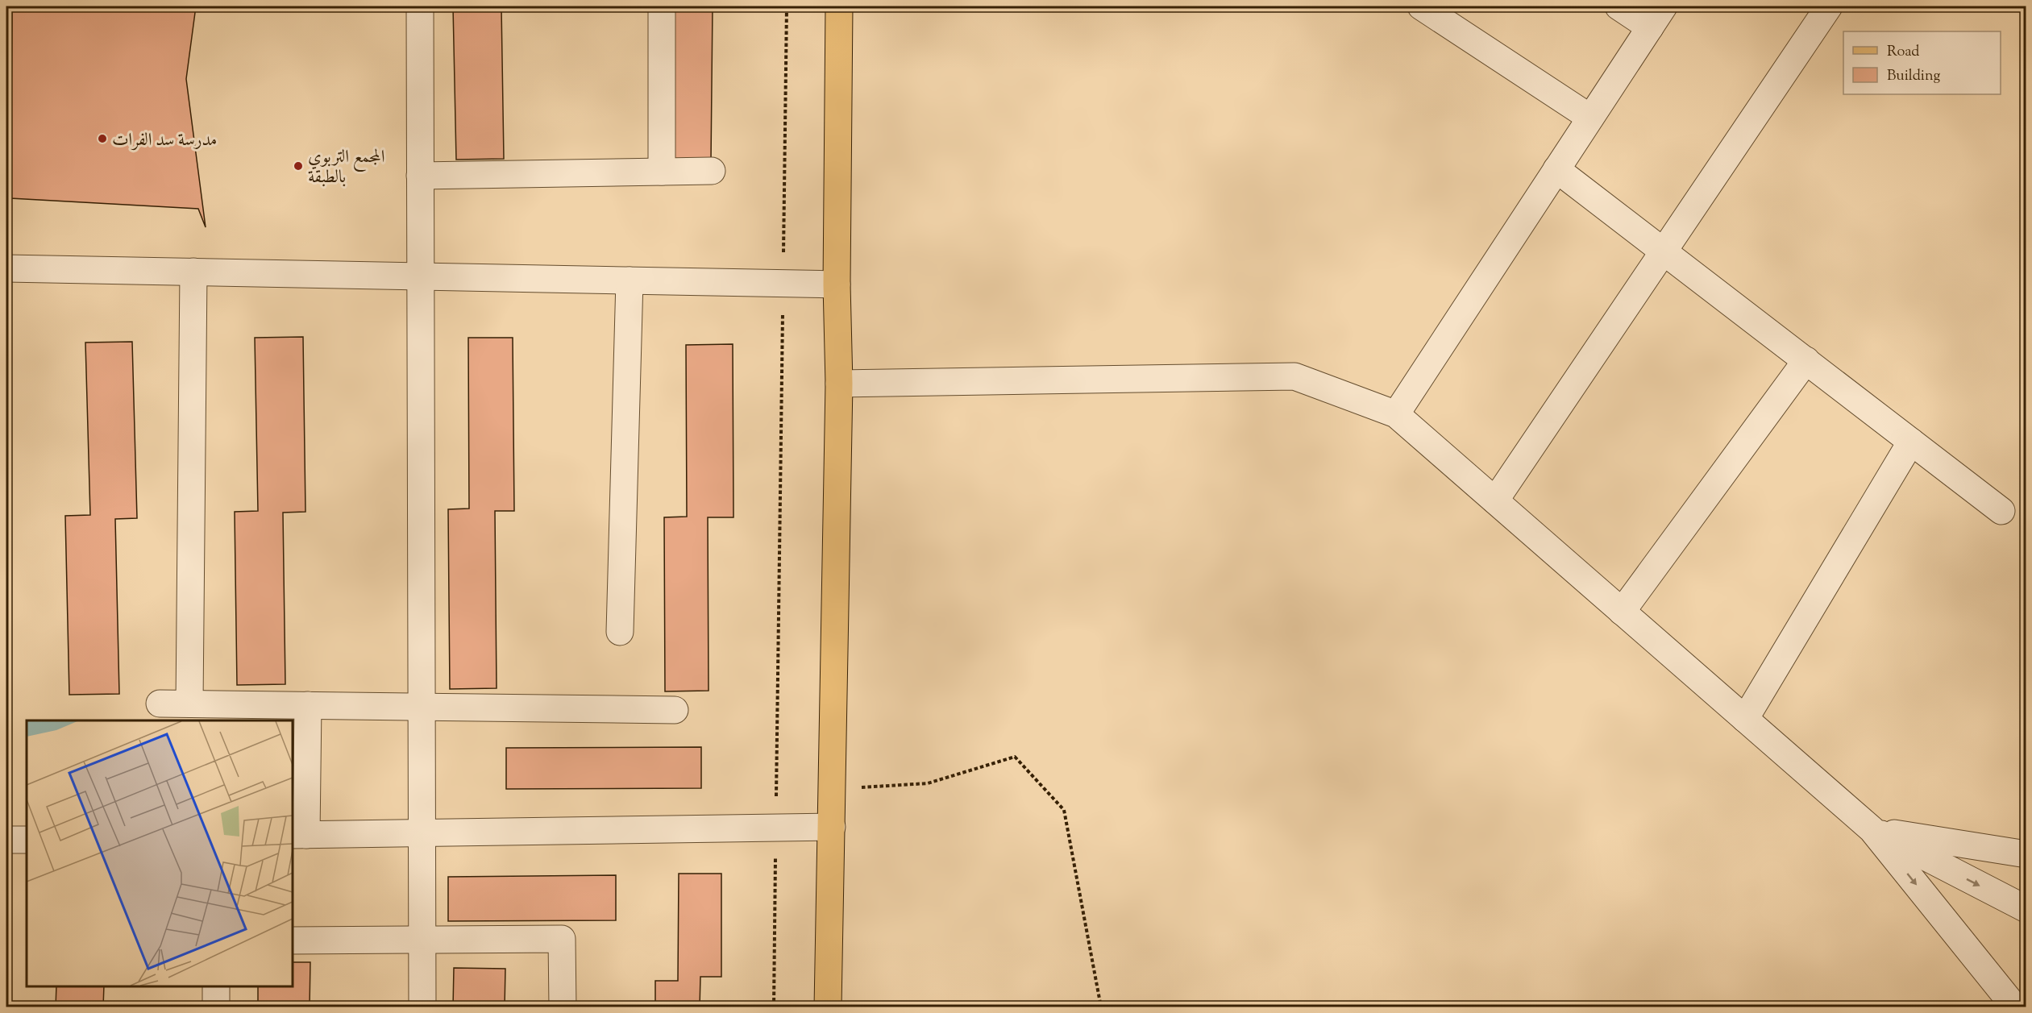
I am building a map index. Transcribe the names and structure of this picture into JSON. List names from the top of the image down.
{
  "places": ["مدرسة سد الفرات", "المجمع التربوي بالطبقة"],
  "legend": ["Road", "Building"]
}
